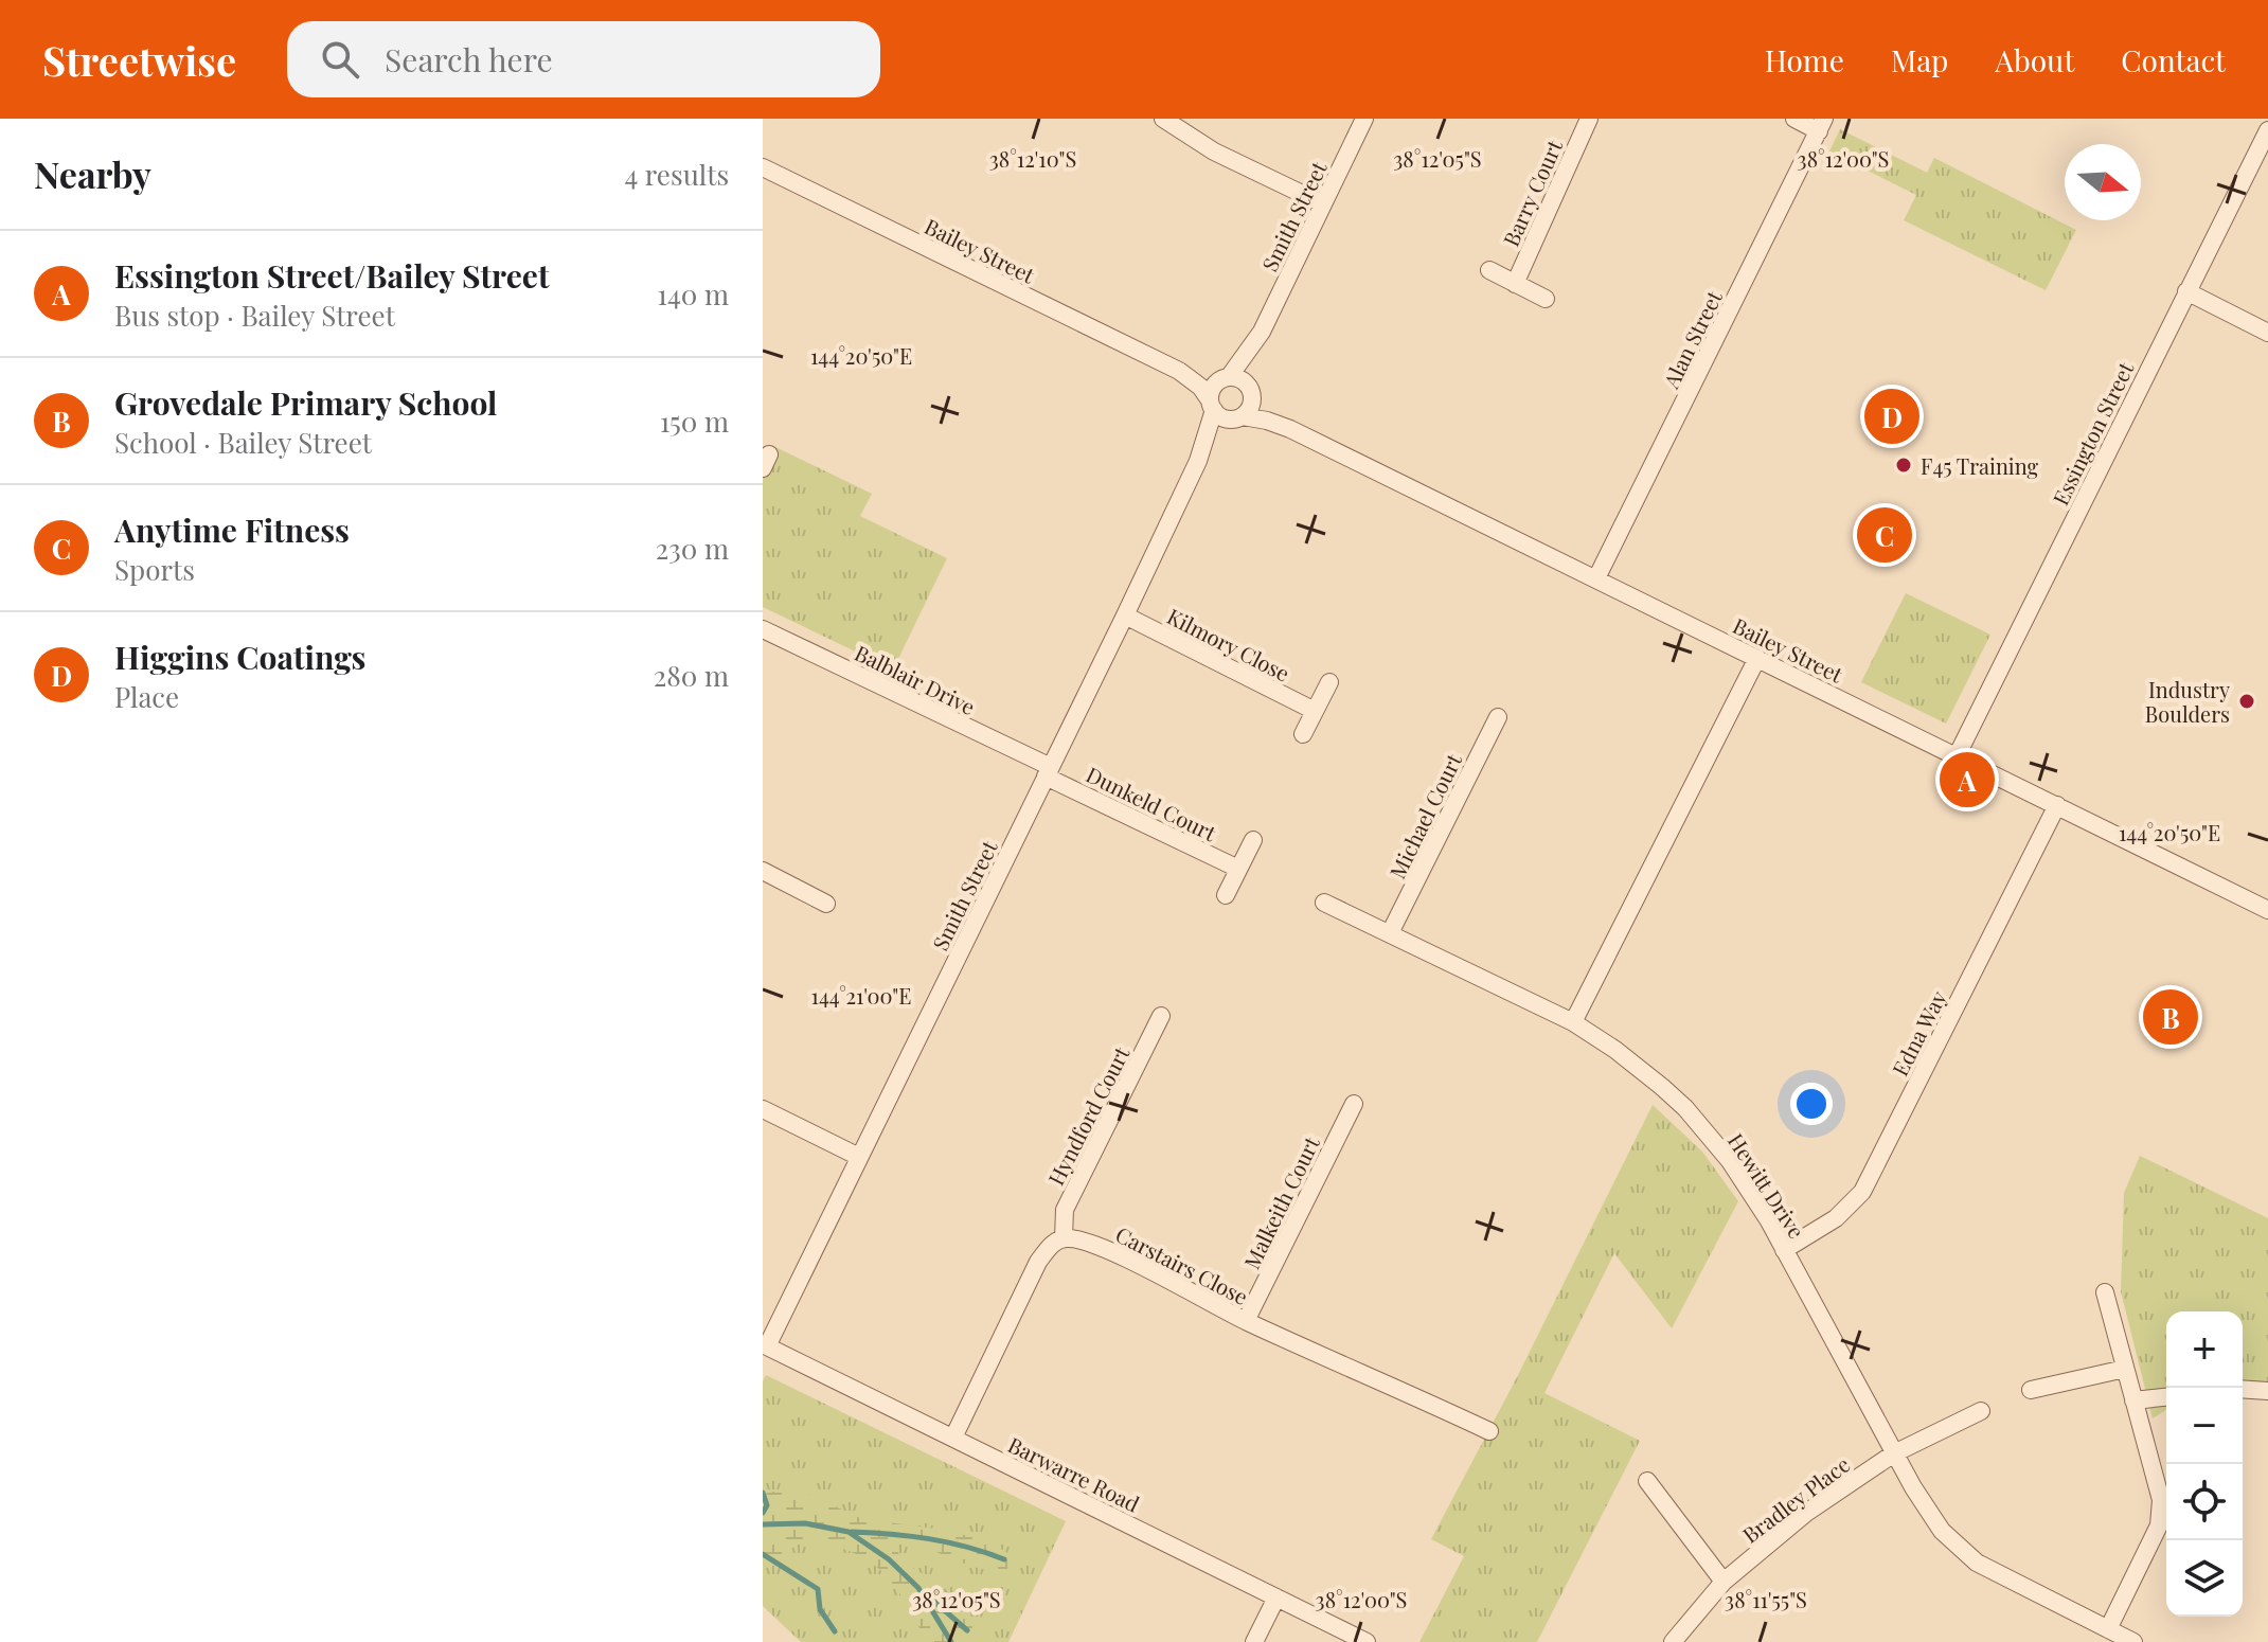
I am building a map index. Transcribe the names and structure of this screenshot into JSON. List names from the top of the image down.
{
  "streets": {
    "street": [
      "Barry Court",
      "Smith Street",
      "Bailey Street",
      "Alan Street",
      "Essington Street",
      "Kilmory Close",
      "Balblair Drive",
      "Dunkeld Court",
      "Michael Court",
      "Edna Way",
      "Hyndford Court",
      "Hewitt Drive",
      "Malkeith Court",
      "Carstairs Close",
      "Barwarre Road",
      "Bradley Place"
    ]
  },
  "crossings": [
    ["Smith Street", "Bailey Street"],
    ["Smith Street", "Kilmory Close"],
    ["Smith Street", "Balblair Drive"],
    ["Smith Street", "Dunkeld Court"],
    ["Smith Street", "Barwarre Road"],
    ["Bailey Street", "Alan Street"],
    ["Bailey Street", "Essington Street"],
    ["Bailey Street", "Edna Way"],
    ["Balblair Drive", "Dunkeld Court"],
    ["Edna Way", "Hewitt Drive"],
    ["Hyndford Court", "Carstairs Close"],
    ["Hewitt Drive", "Bradley Place"],
    ["Malkeith Court", "Carstairs Close"]
  ],
  "places": ["F45 Training", "Industry Boulders"],
  "north": "right",
  "page": {
    "header": "Streetwise",
    "search": "Search here",
    "nav": [
      "Home",
      "Map",
      "About",
      "Contact"
    ],
    "heading": ["Nearby", "4 results"],
    "list": [
      {
        "mark": "A",
        "name": "Essington Street/Bailey Street",
        "note": "Bus stop · Bailey Street",
        "value": "140 m"
      },
      {
        "mark": "B",
        "name": "Grovedale Primary School",
        "note": "School · Bailey Street",
        "value": "150 m"
      },
      {
        "mark": "C",
        "name": "Anytime Fitness",
        "note": "Sports",
        "value": "230 m"
      },
      {
        "mark": "D",
        "name": "Higgins Coatings",
        "note": "Place",
        "value": "280 m"
      }
    ],
    "pins": [
      "D",
      "C",
      "A",
      "B"
    ],
    "map_buttons": ["+", "−"]
  },
  "coordinates": [
    "38°12'10\"S",
    "38°12'05\"S",
    "38°12'00\"S",
    "144°20'50\"E",
    "144°21'00\"E",
    "38°11'55\"S"
  ]
}
